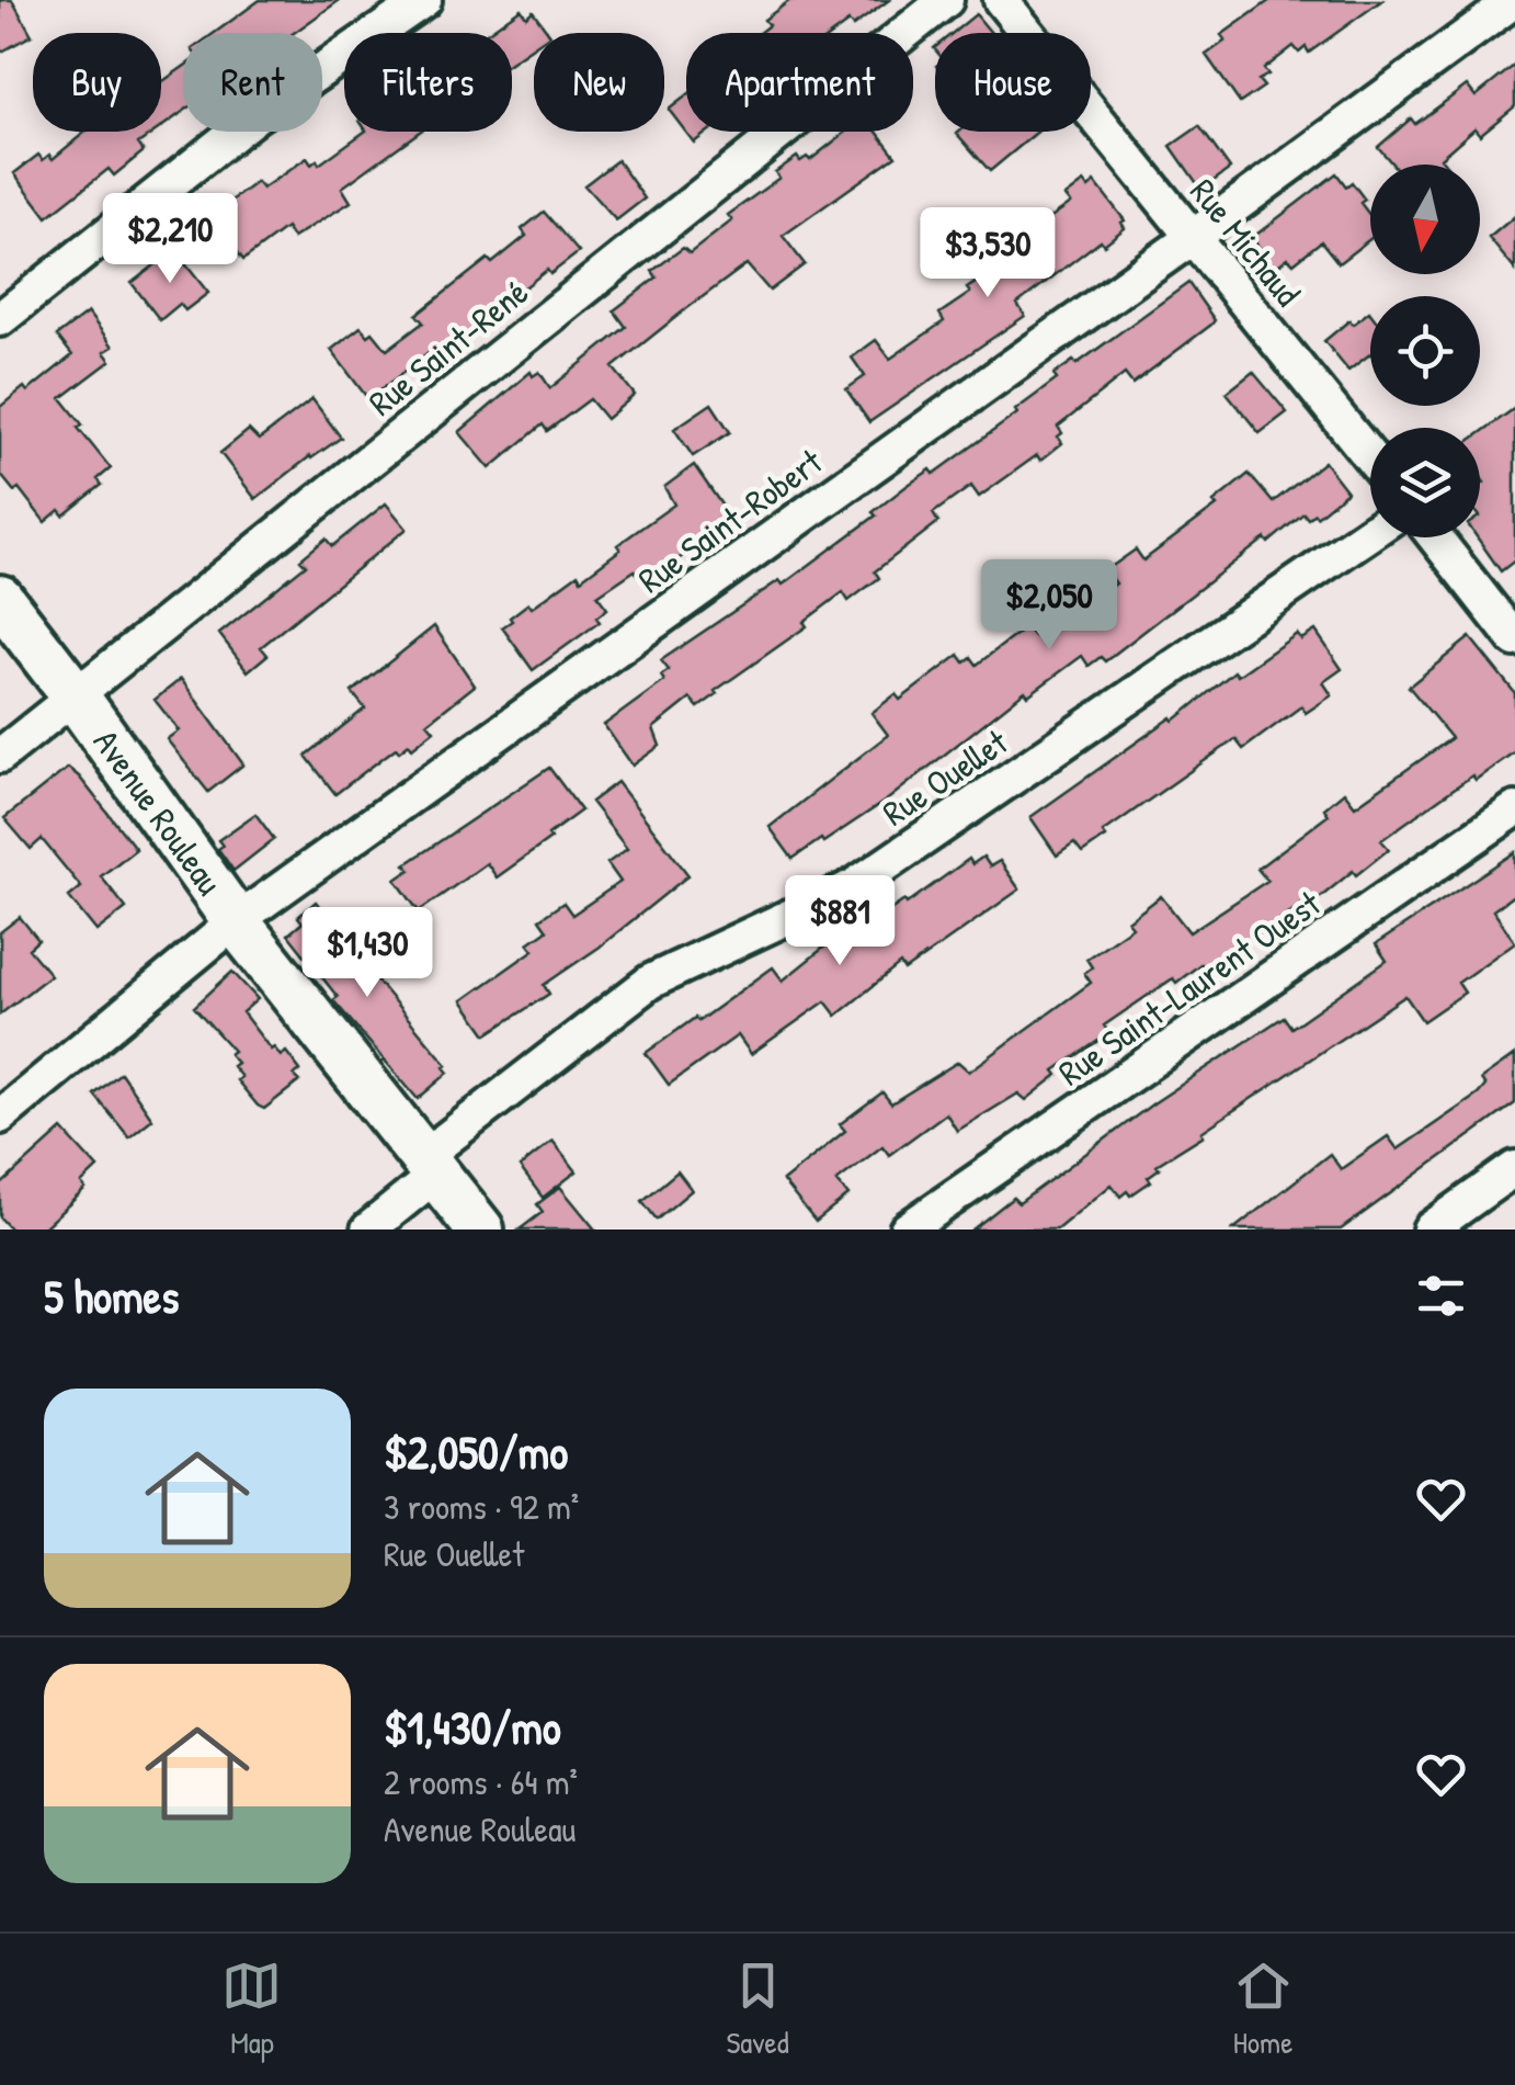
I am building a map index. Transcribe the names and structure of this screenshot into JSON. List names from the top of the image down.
{
  "streets": {
    "street": [
      "Rue Michaud",
      "Rue Saint-René",
      "Rue Saint-Robert",
      "Rue Ouellet",
      "Avenue Rouleau",
      "Rue Saint-Laurent Ouest"
    ]
  },
  "crossings": [
    ["Rue Michaud", "Rue Saint-Robert"],
    ["Rue Saint-René", "Avenue Rouleau"],
    ["Rue Saint-Robert", "Avenue Rouleau"],
    ["Rue Ouellet", "Avenue Rouleau"]
  ],
  "north": "bottom",
  "page": {
    "chip": [
      "Buy",
      "Rent",
      "Filters",
      "New",
      "Apartment",
      "House"
    ],
    "price": [
      "$2,210",
      "$3,530",
      "$2,050",
      "$881",
      "$1,430"
    ],
    "heading": "5 homes",
    "list": [
      {
        "name": "$2,050/mo",
        "note": "3 rooms · 92 m² · Rue Ouellet"
      },
      {
        "name": "$1,430/mo",
        "note": "2 rooms · 64 m² · Avenue Rouleau"
      }
    ],
    "tabs": ["Map", "Saved", "Home"]
  }
}
